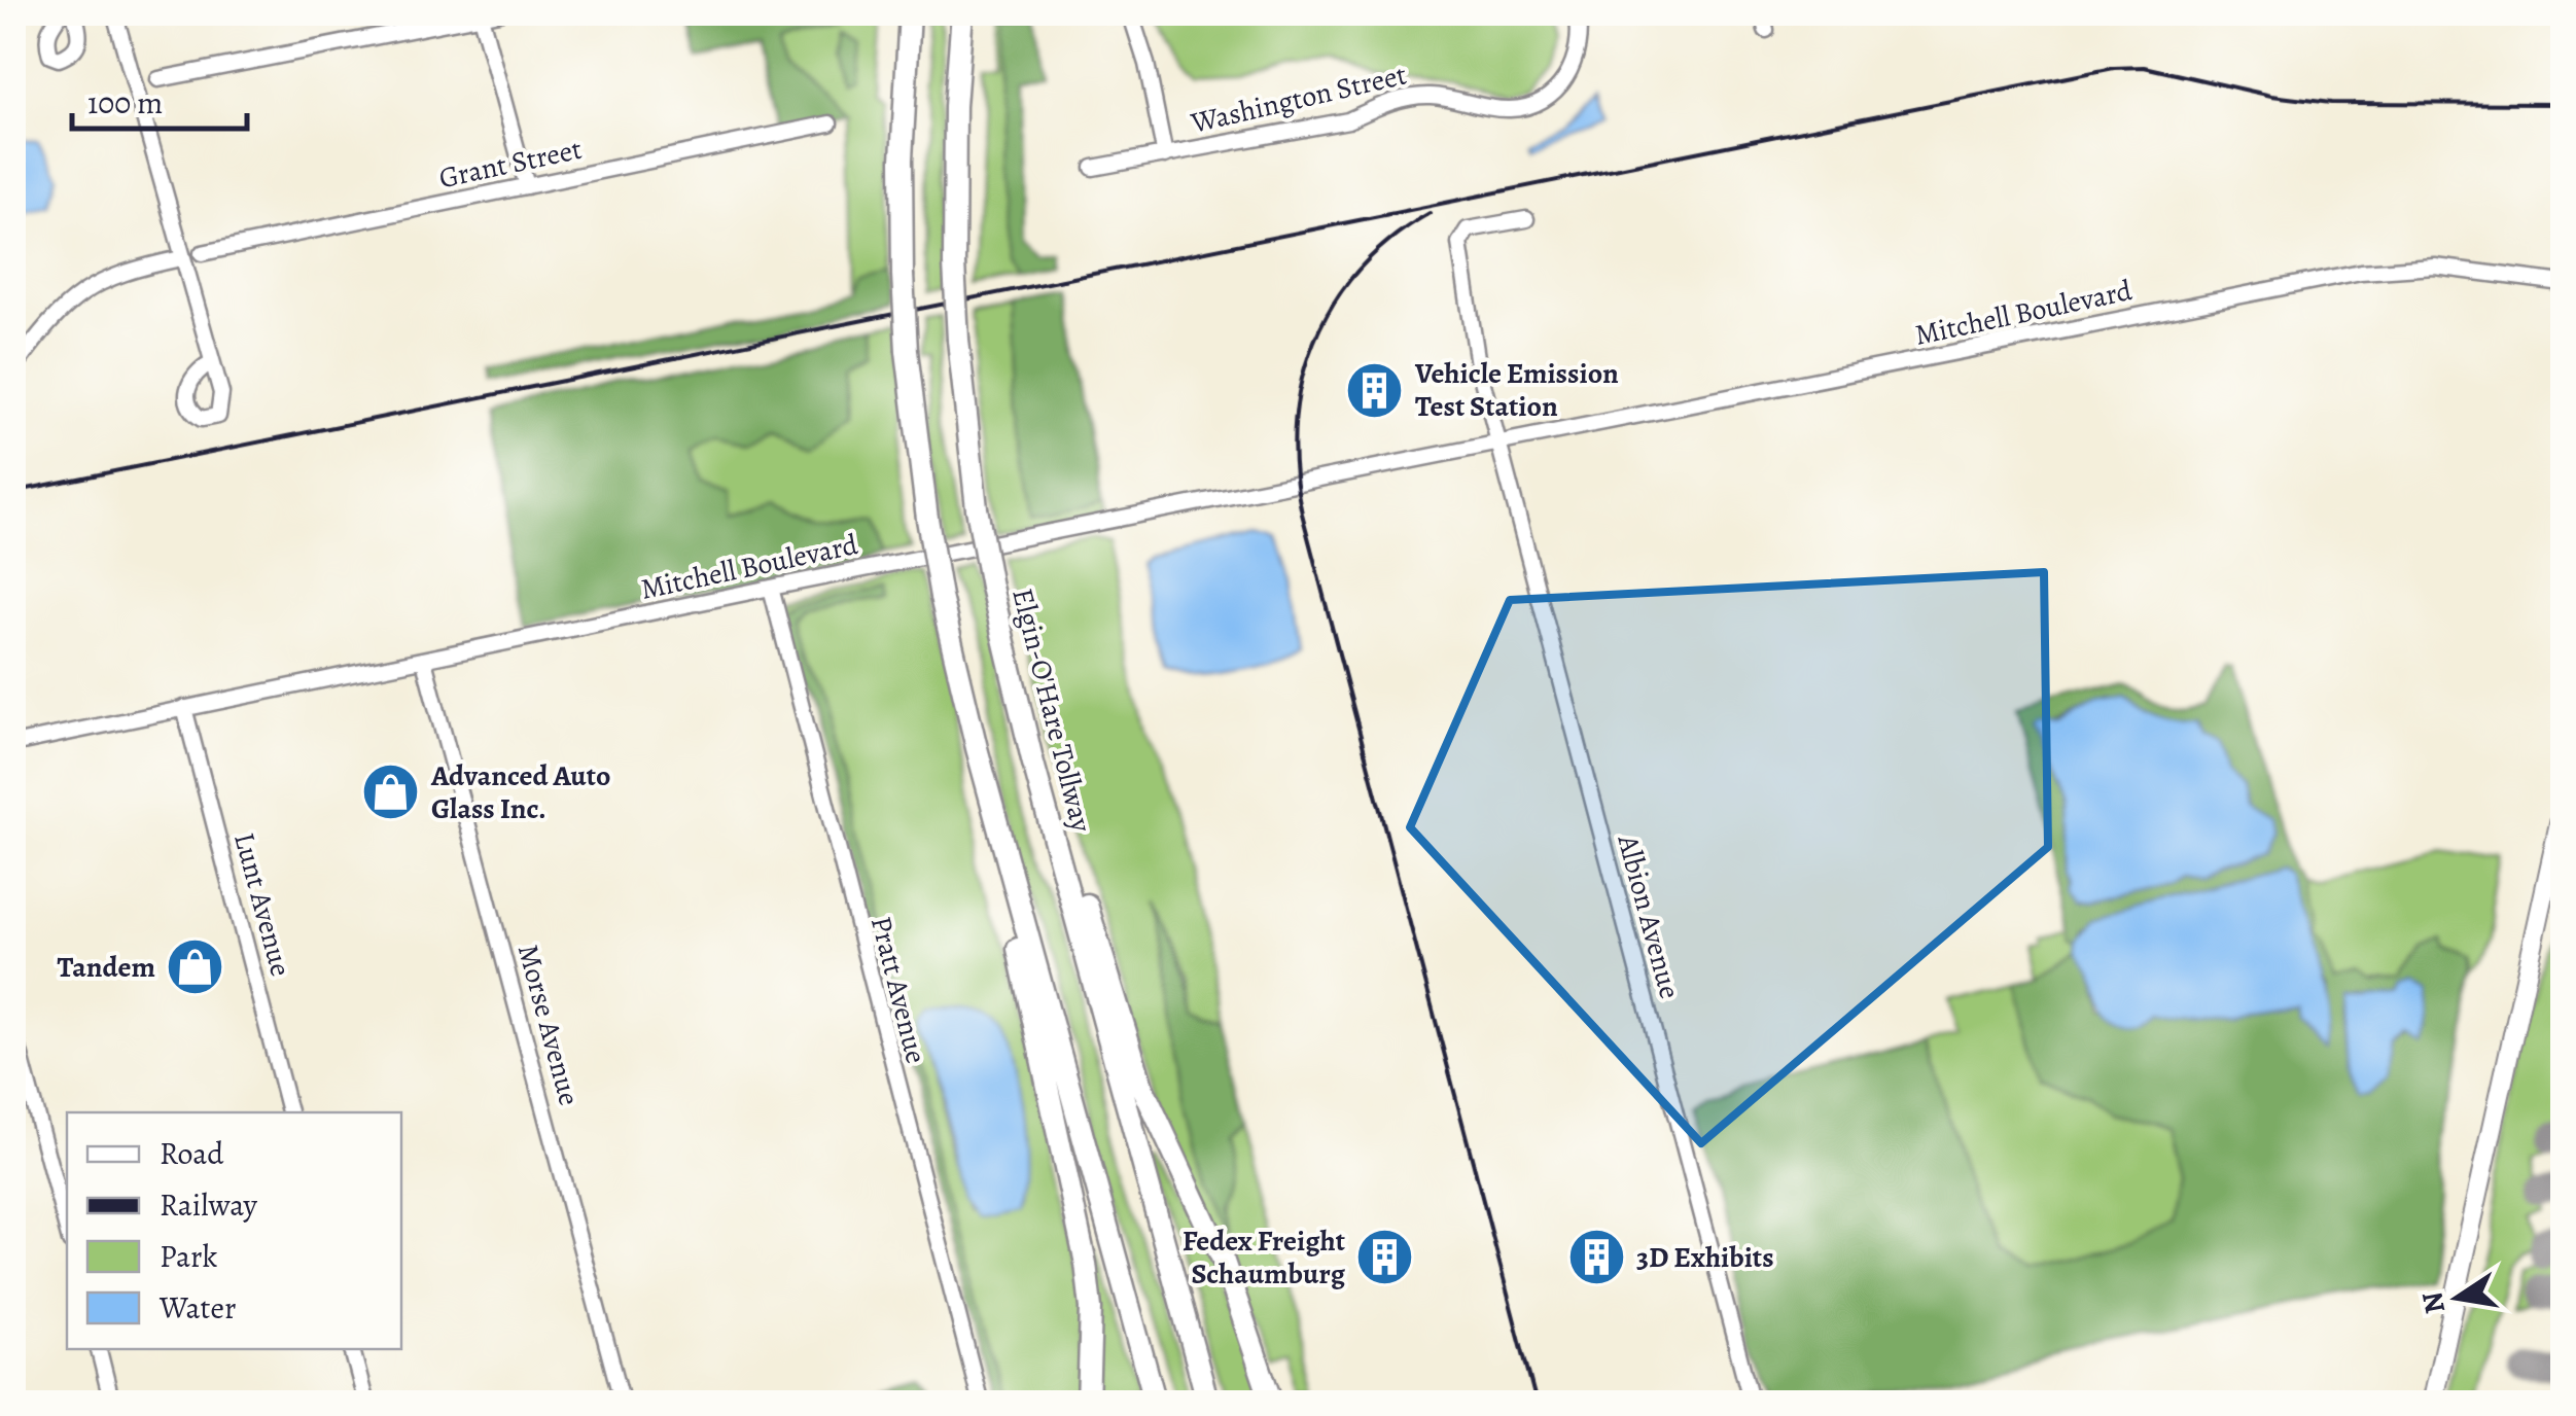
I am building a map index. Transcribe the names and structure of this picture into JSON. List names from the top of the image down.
{
  "streets": {
    "highway": ["Elgin-O'Hare Tollway"],
    "street": [
      "Washington Street",
      "Grant Street",
      "Mitchell Boulevard",
      "Lunt Avenue",
      "Albion Avenue",
      "Pratt Avenue",
      "Morse Avenue"
    ]
  },
  "crossings": [
    ["Mitchell Boulevard", "Lunt Avenue"],
    ["Mitchell Boulevard", "Albion Avenue"],
    ["Mitchell Boulevard", "Pratt Avenue"],
    ["Mitchell Boulevard", "Morse Avenue"]
  ],
  "places": {
    "building": ["Vehicle Emission Test Station", "Fedex Freight Schaumburg", "3D Exhibits"],
    "shop": ["Advanced Auto Glass Inc.", "Tandem"]
  },
  "legend": [
    "Road",
    "Railway",
    "Park",
    "Water"
  ],
  "scale_bar": "100 m",
  "north": "left"
}
